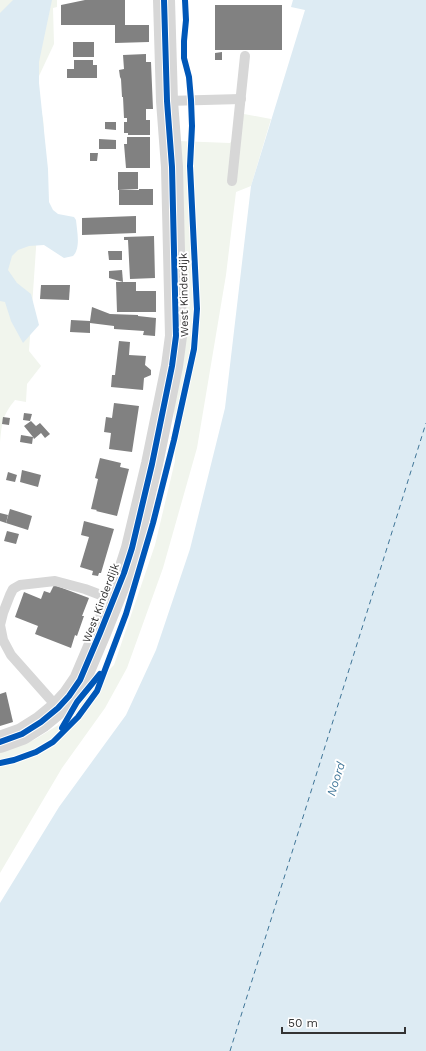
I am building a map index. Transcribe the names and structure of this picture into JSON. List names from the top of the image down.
{
  "streets": {
    "street": ["West Kinderdijk"]
  },
  "water": ["Noord"],
  "scale_bar": "50 m"
}
